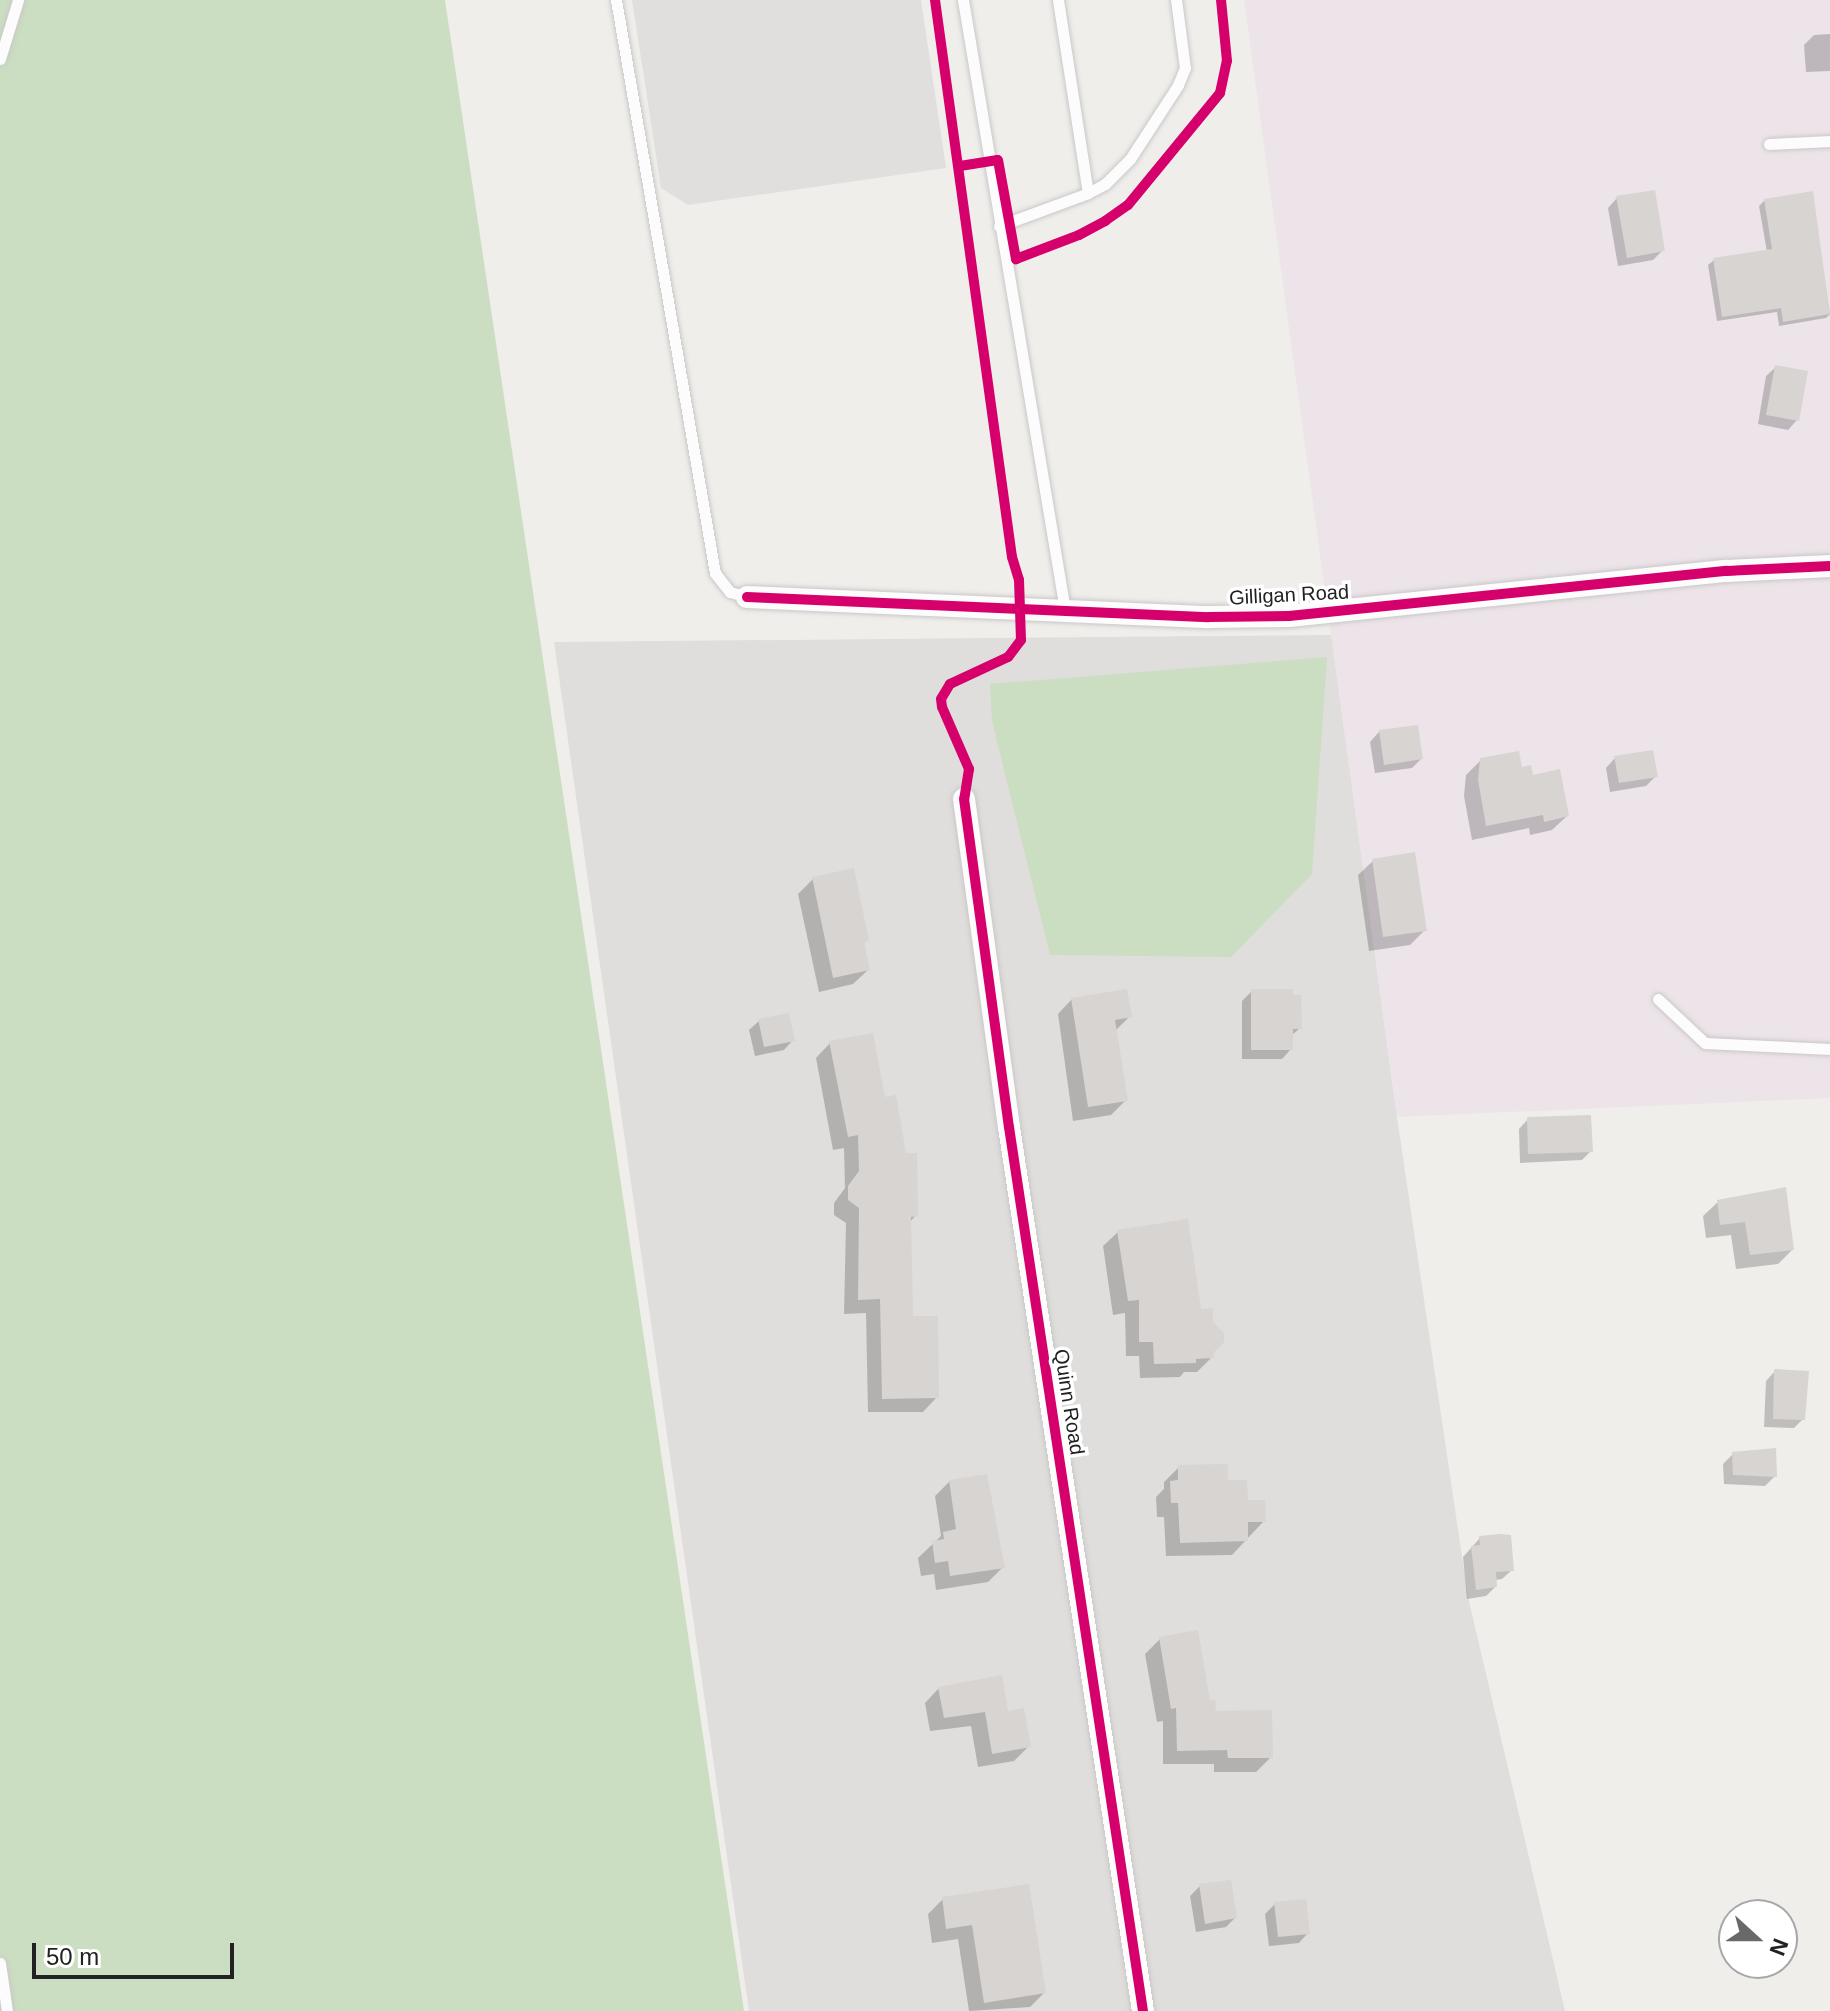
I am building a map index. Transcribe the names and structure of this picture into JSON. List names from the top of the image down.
{
  "streets": {
    "street": ["Gilligan Road", "Quinn Road"]
  },
  "scale_bar": "50 m",
  "north": "right"
}
